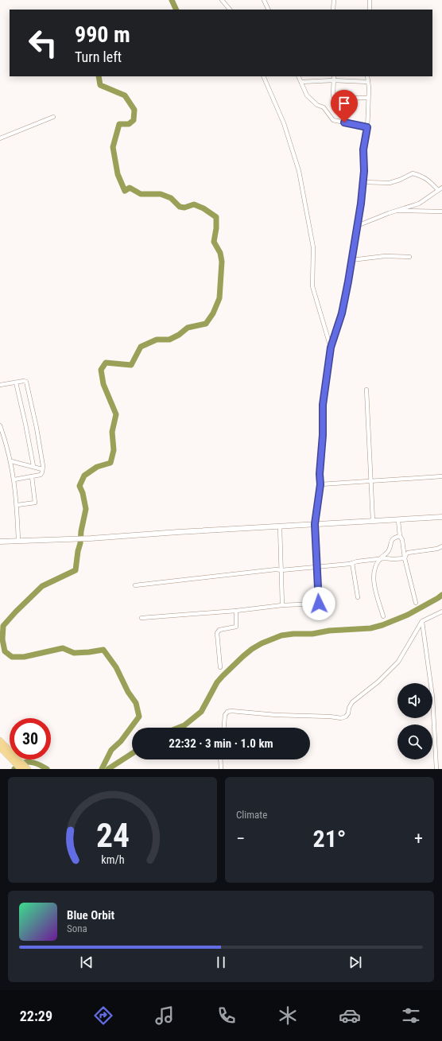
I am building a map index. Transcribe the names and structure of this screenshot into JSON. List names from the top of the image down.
{
  "page": {
    "turn": ["990 m", "Turn left"],
    "limit": "30",
    "trip": "22:32 · 3 min · 1.0 km",
    "tile": "Climate",
    "heat": ["−", "21°", "+"],
    "song": ["Blue Orbit", "Sona"],
    "tabs": "22:29",
    "gauge": ["24", "km/h"]
  }
}
